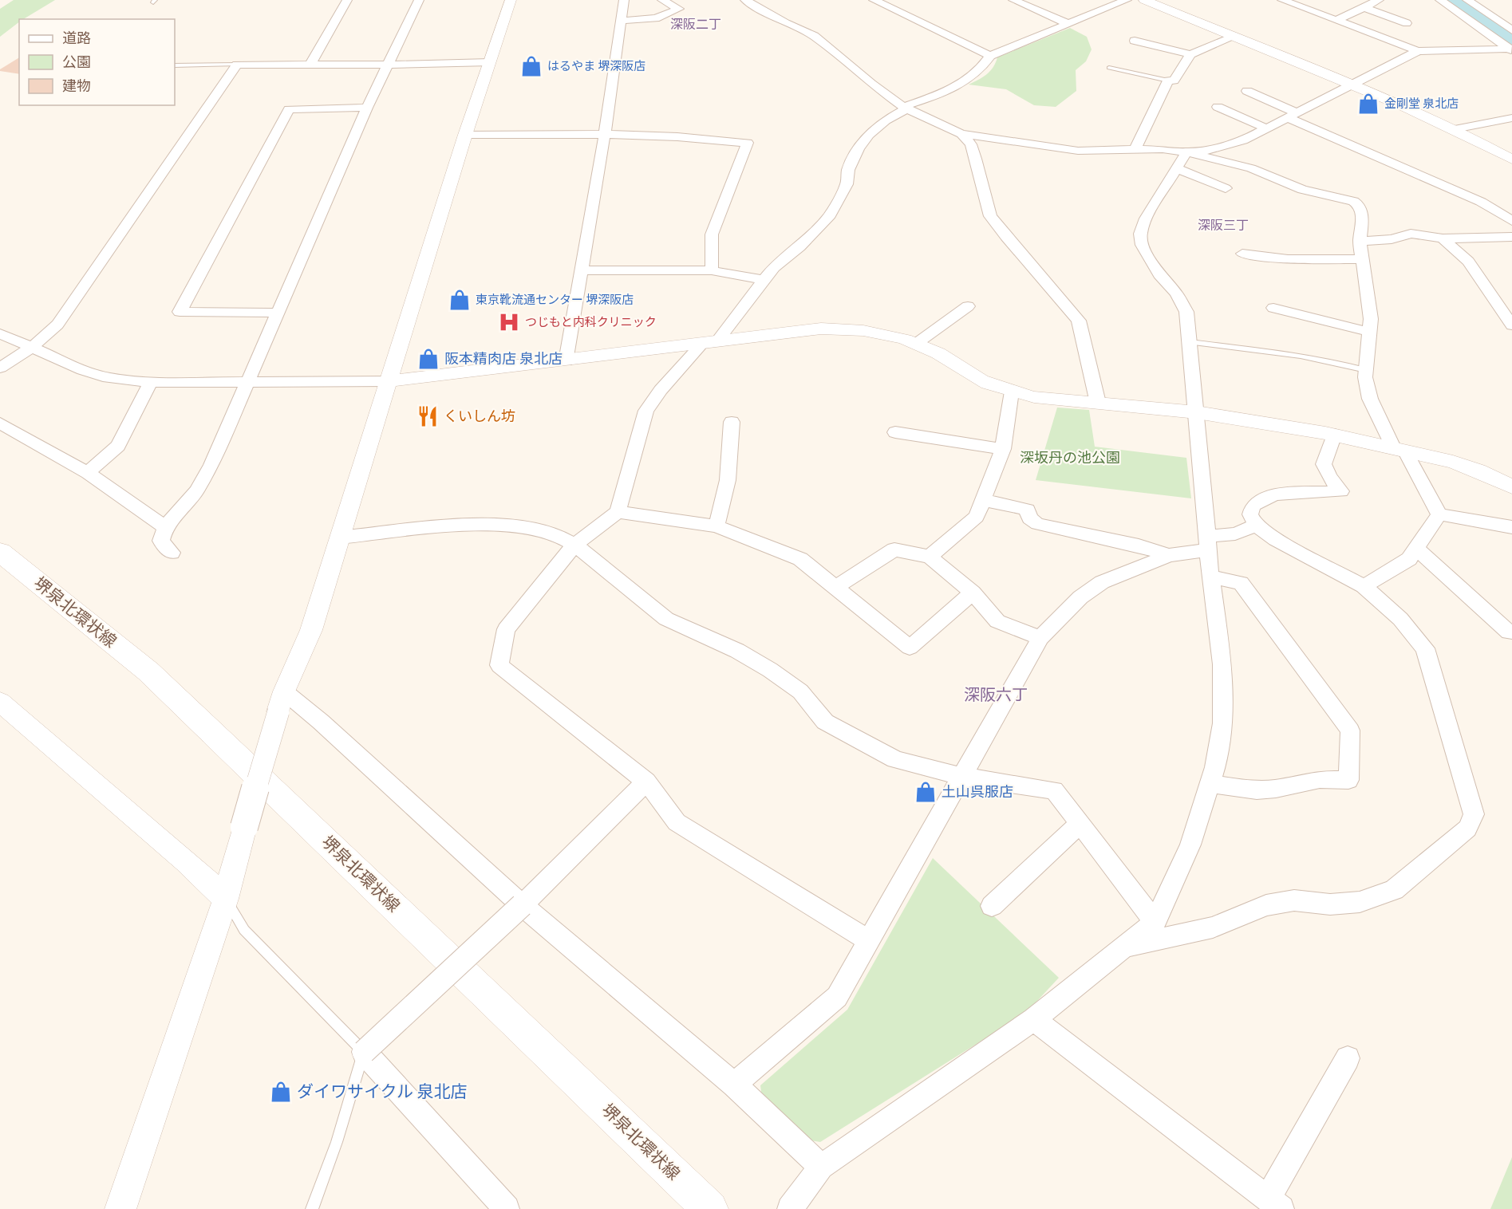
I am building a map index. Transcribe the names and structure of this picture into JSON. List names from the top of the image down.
{
  "streets": {
    "main road": ["堺泉北環状線"]
  },
  "districts": ["深阪二丁", "深阪三丁", "深阪六丁"],
  "parks": ["深坂丹の池公園"],
  "places": {
    "shop": [
      "はるやま 堺深阪店",
      "金剛堂 泉北店",
      "東京靴流通センター 堺深阪店",
      "阪本精肉店 泉北店",
      "土山呉服店",
      "ダイワサイクル 泉北店"
    ],
    "hospital": ["つじもと内科クリニック"],
    "restaurant": ["くいしん坊"]
  },
  "legend": ["道路", "公園", "建物"]
}
